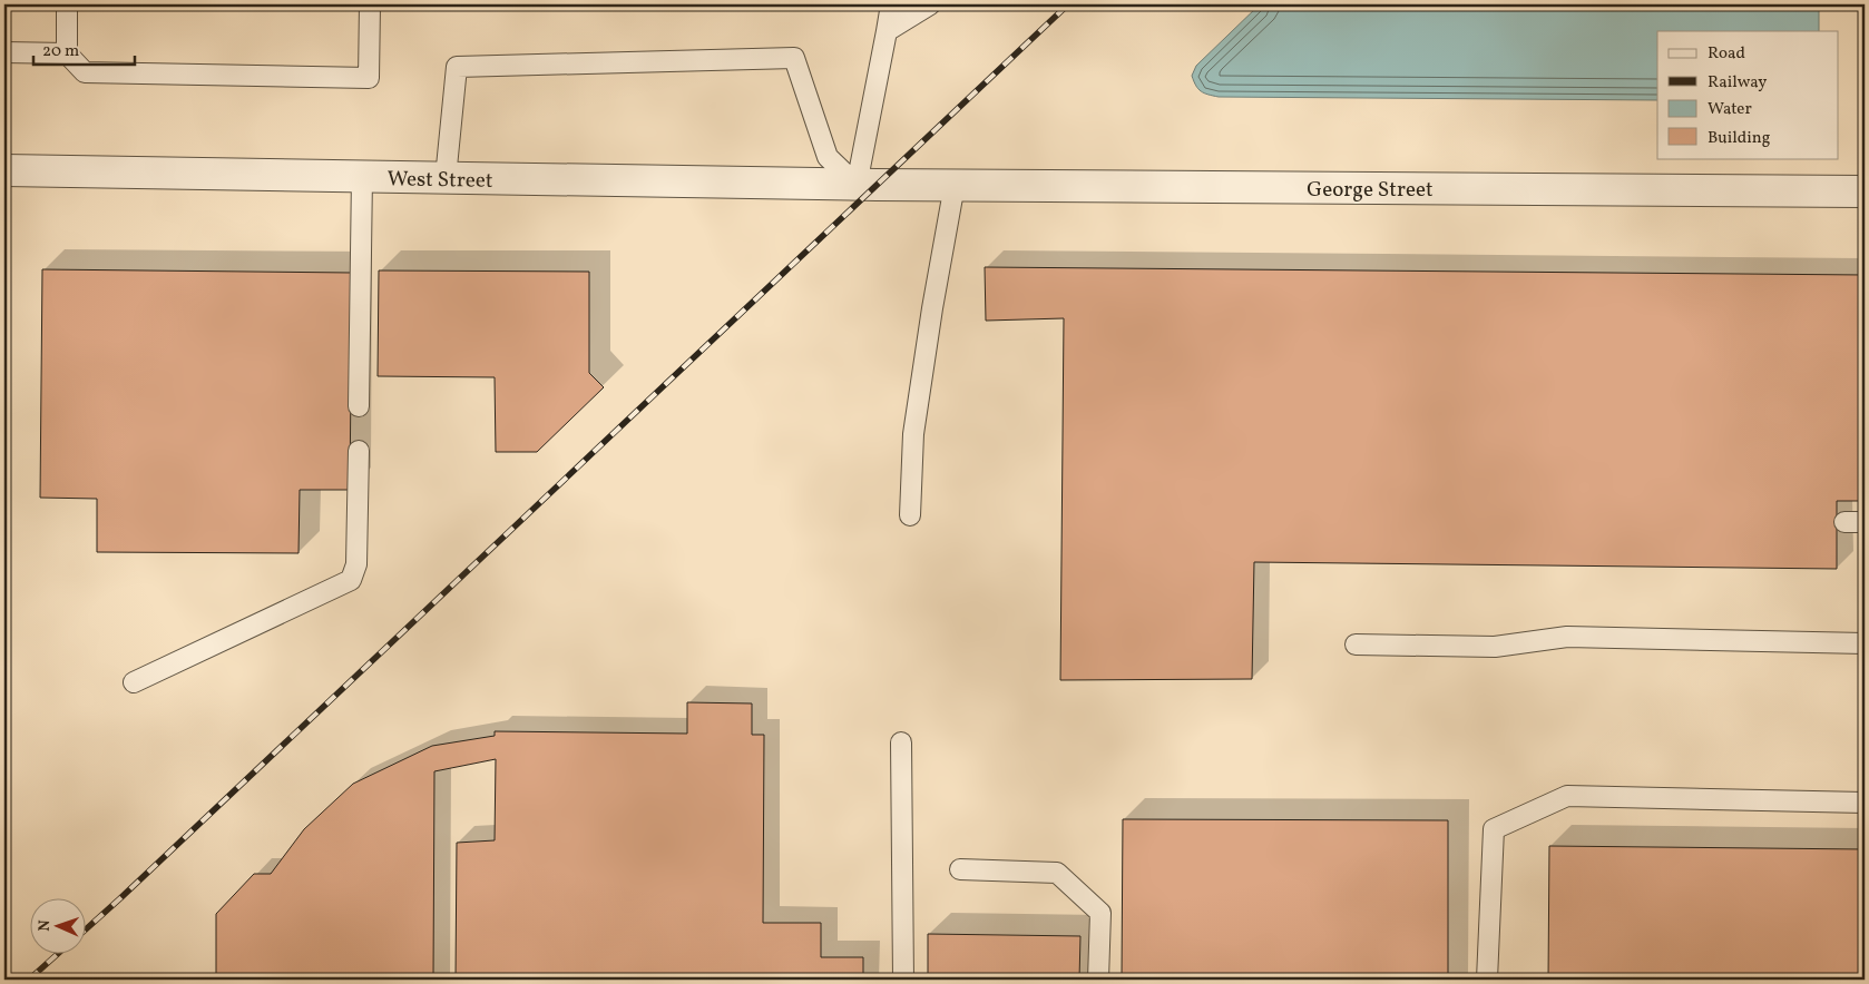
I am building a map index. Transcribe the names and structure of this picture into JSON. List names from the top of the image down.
{
  "streets": {
    "street": ["West Street", "George Street"]
  },
  "crossings": [
    ["West Street", "George Street"]
  ],
  "legend": [
    "Road",
    "Railway",
    "Water",
    "Building"
  ],
  "scale_bar": "20 m",
  "north": "left"
}
